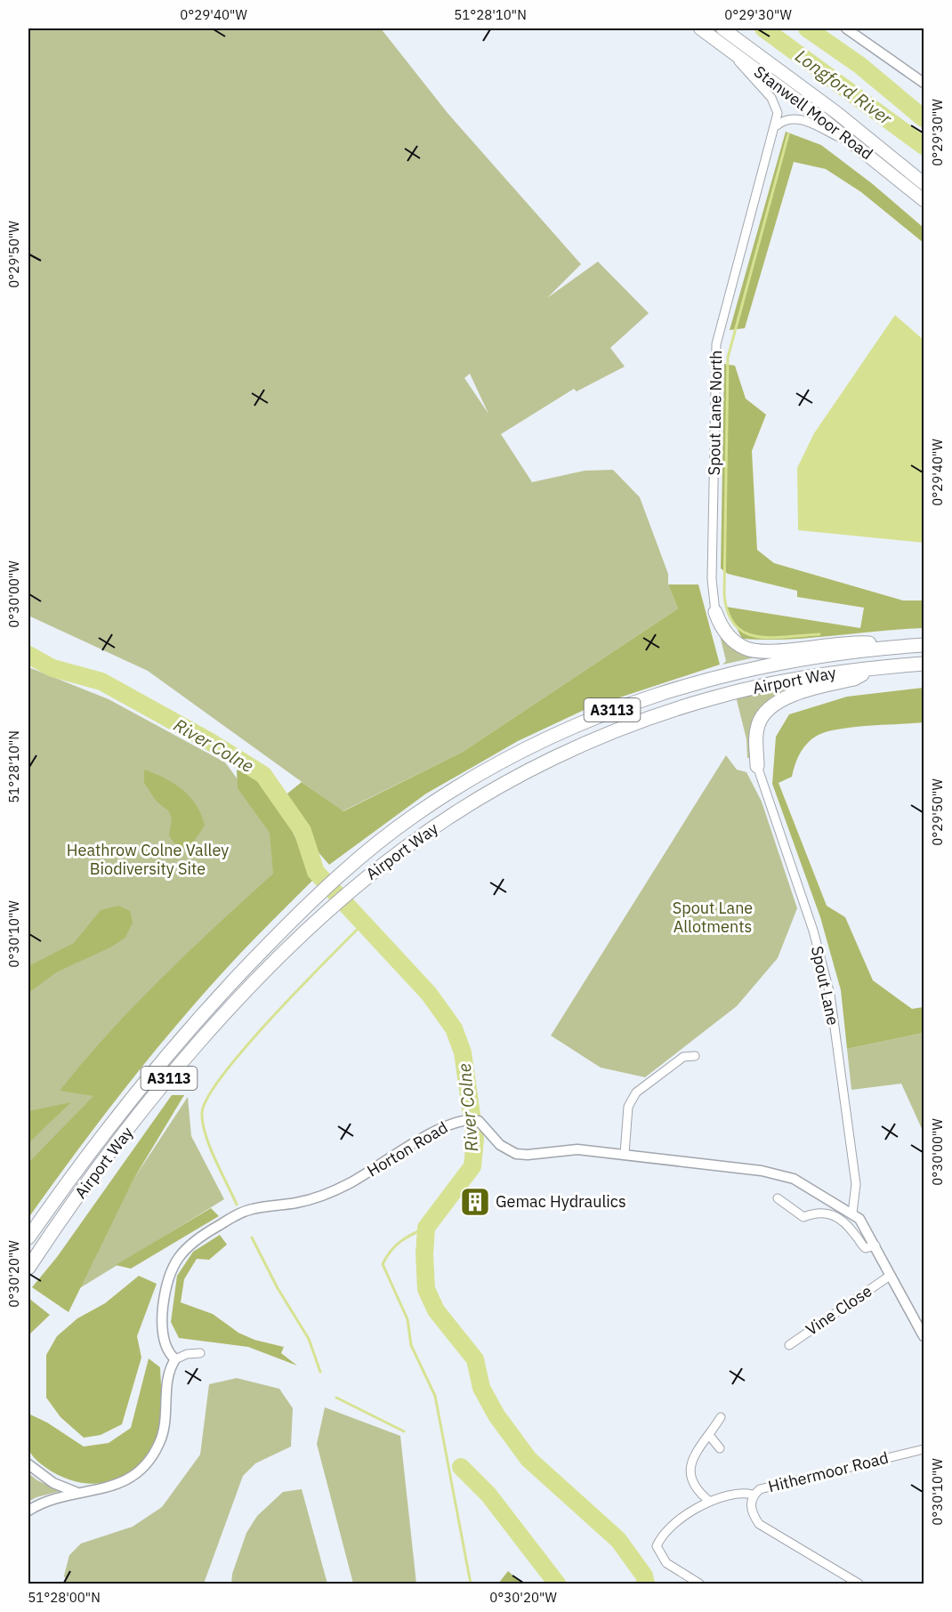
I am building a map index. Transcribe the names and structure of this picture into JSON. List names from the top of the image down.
{
  "streets": {
    "highway": ["Airport Way", "A3113"],
    "main road": ["Stanwell Moor Road"],
    "street": [
      "Spout Lane North",
      "Spout Lane",
      "Horton Road",
      "Vine Close",
      "Hithermoor Road"
    ]
  },
  "crossings": [
    ["Stanwell Moor Road", "Spout Lane North"],
    ["Spout Lane", "Horton Road"],
    ["Horton Road", "Vine Close"]
  ],
  "water": ["Longford River", "River Colne"],
  "parks": ["Heathrow Colne Valley Biodiversity Site", "Spout Lane Allotments"],
  "places": {
    "building": ["Gemac Hydraulics"]
  },
  "coordinates": [
    "0°29'40\"W",
    "51°28'10\"N",
    "0°29'30\"W",
    "0°29'50\"W",
    "0°30'00\"W",
    "0°30'10\"W",
    "0°30'20\"W",
    "51°28'00\"N"
  ]
}
